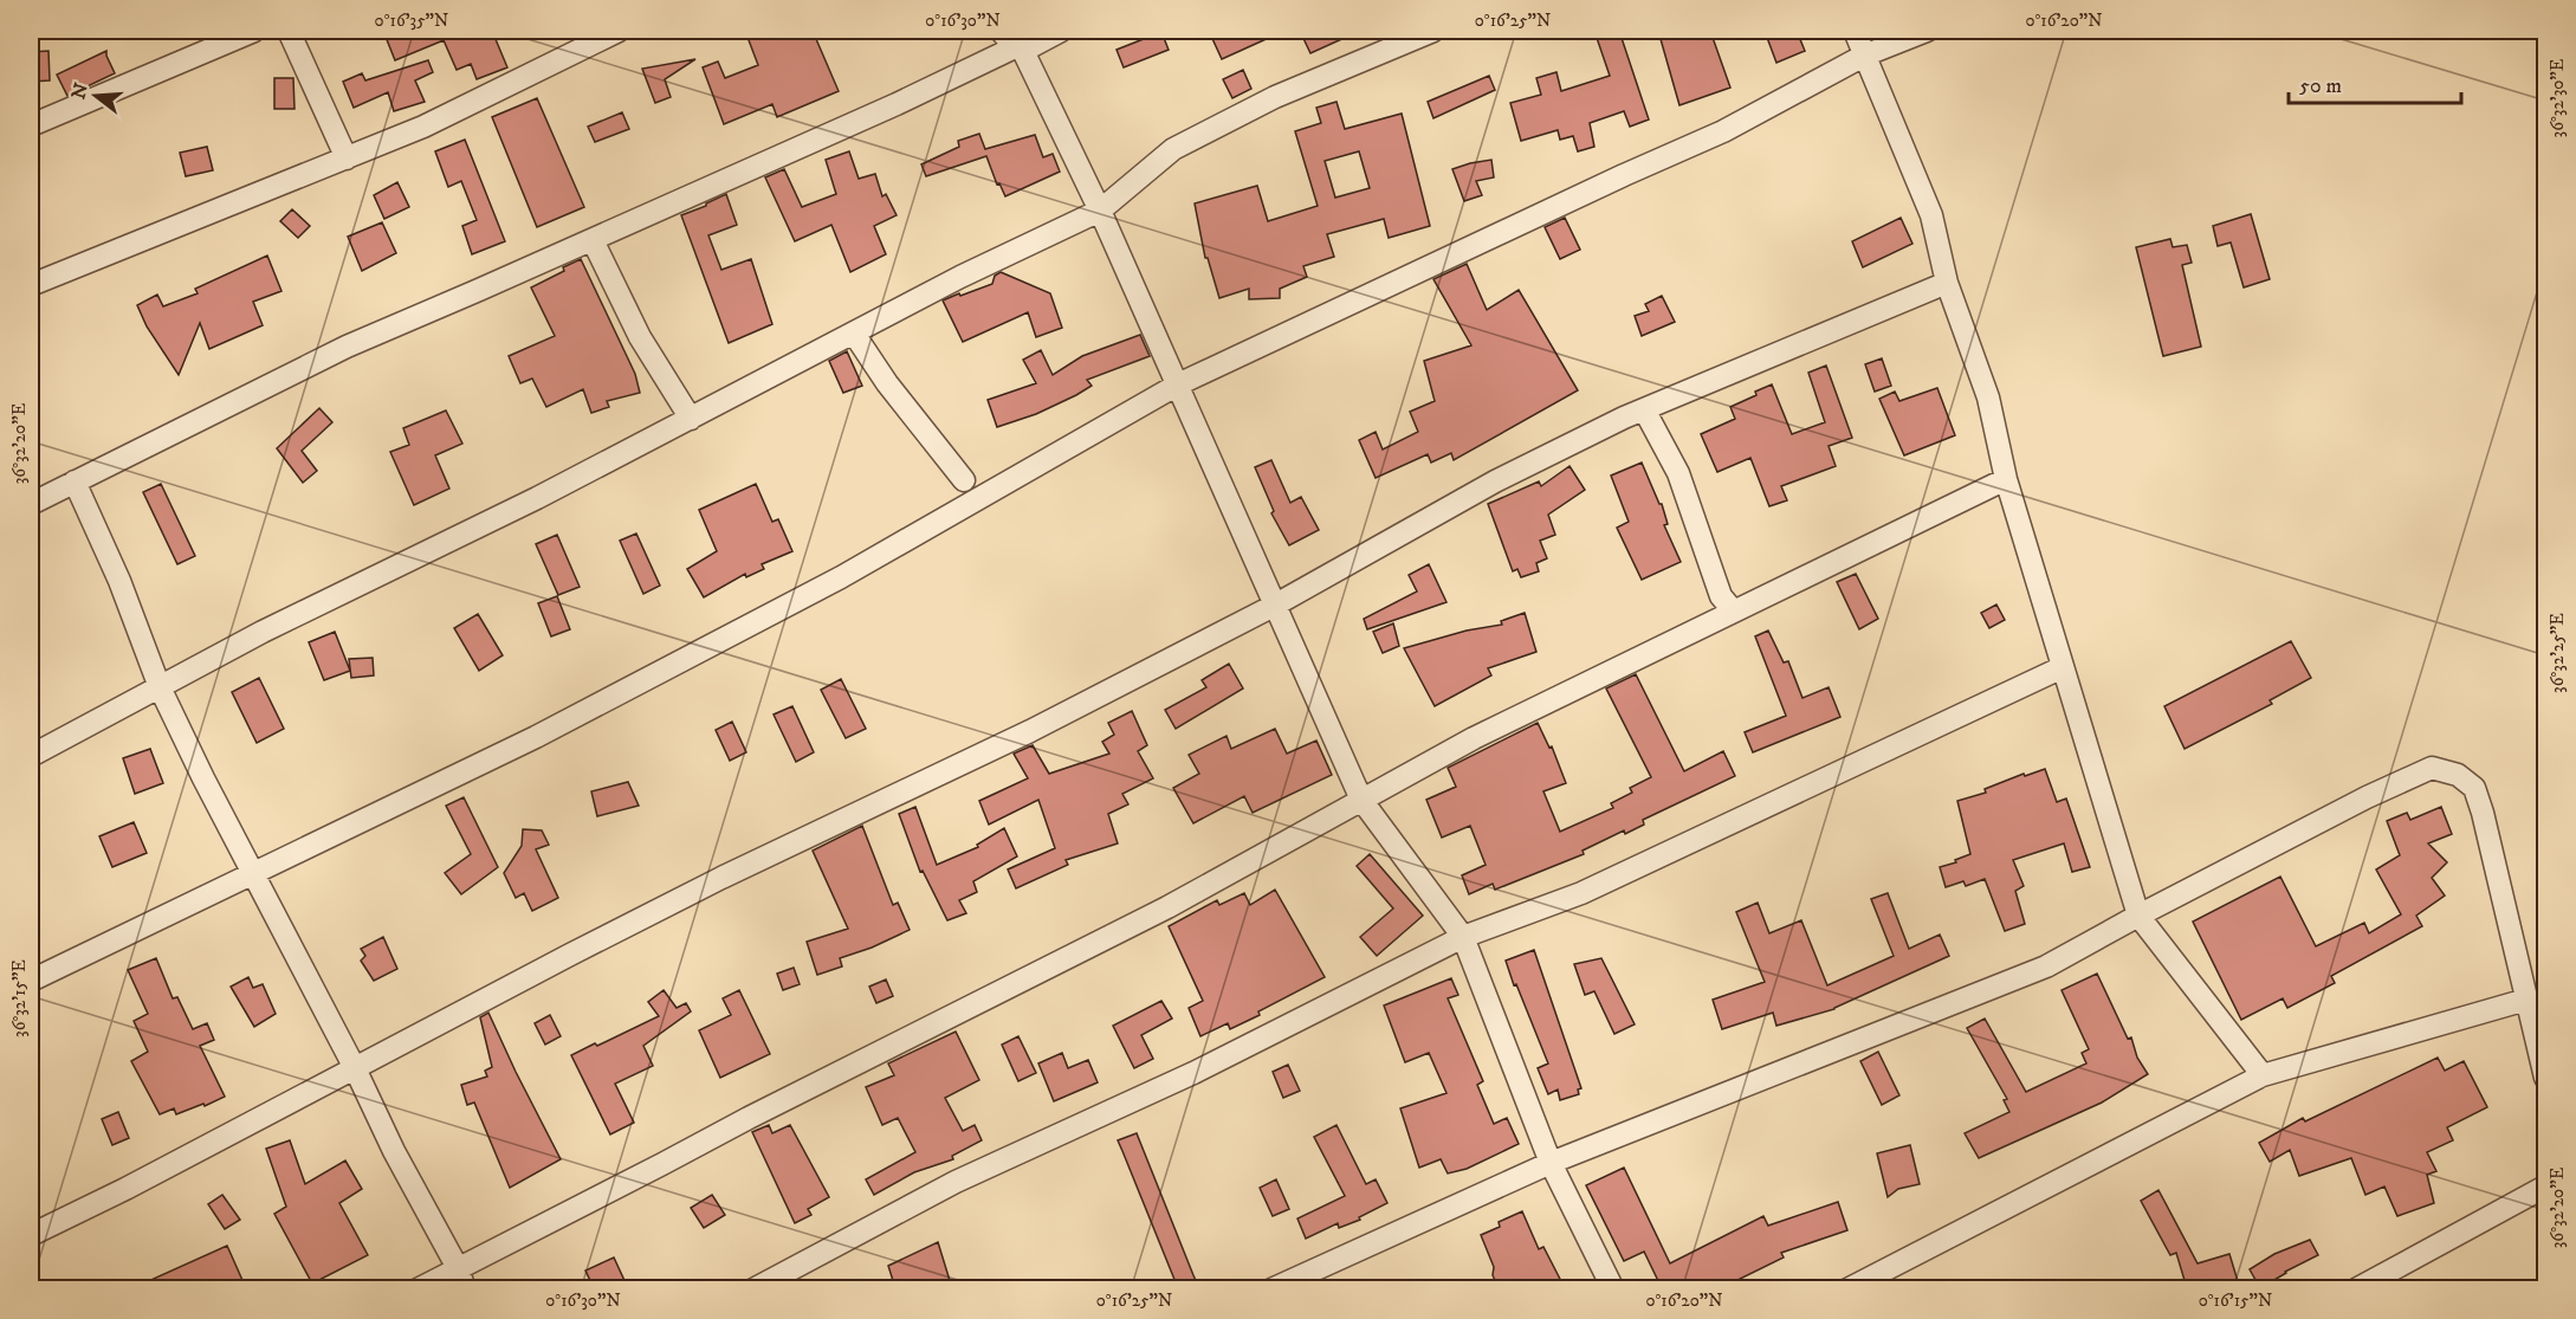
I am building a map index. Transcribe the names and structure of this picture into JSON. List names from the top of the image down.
{
  "scale_bar": "50 m",
  "north": "left",
  "coordinates": [
    "0°16'35\"N",
    "0°16'30\"N",
    "0°16'25\"N",
    "0°16'20\"N",
    "36°32'30\"E",
    "36°32'20\"E",
    "36°32'25\"E",
    "36°32'15\"E",
    "0°16'15\"N"
  ]
}
